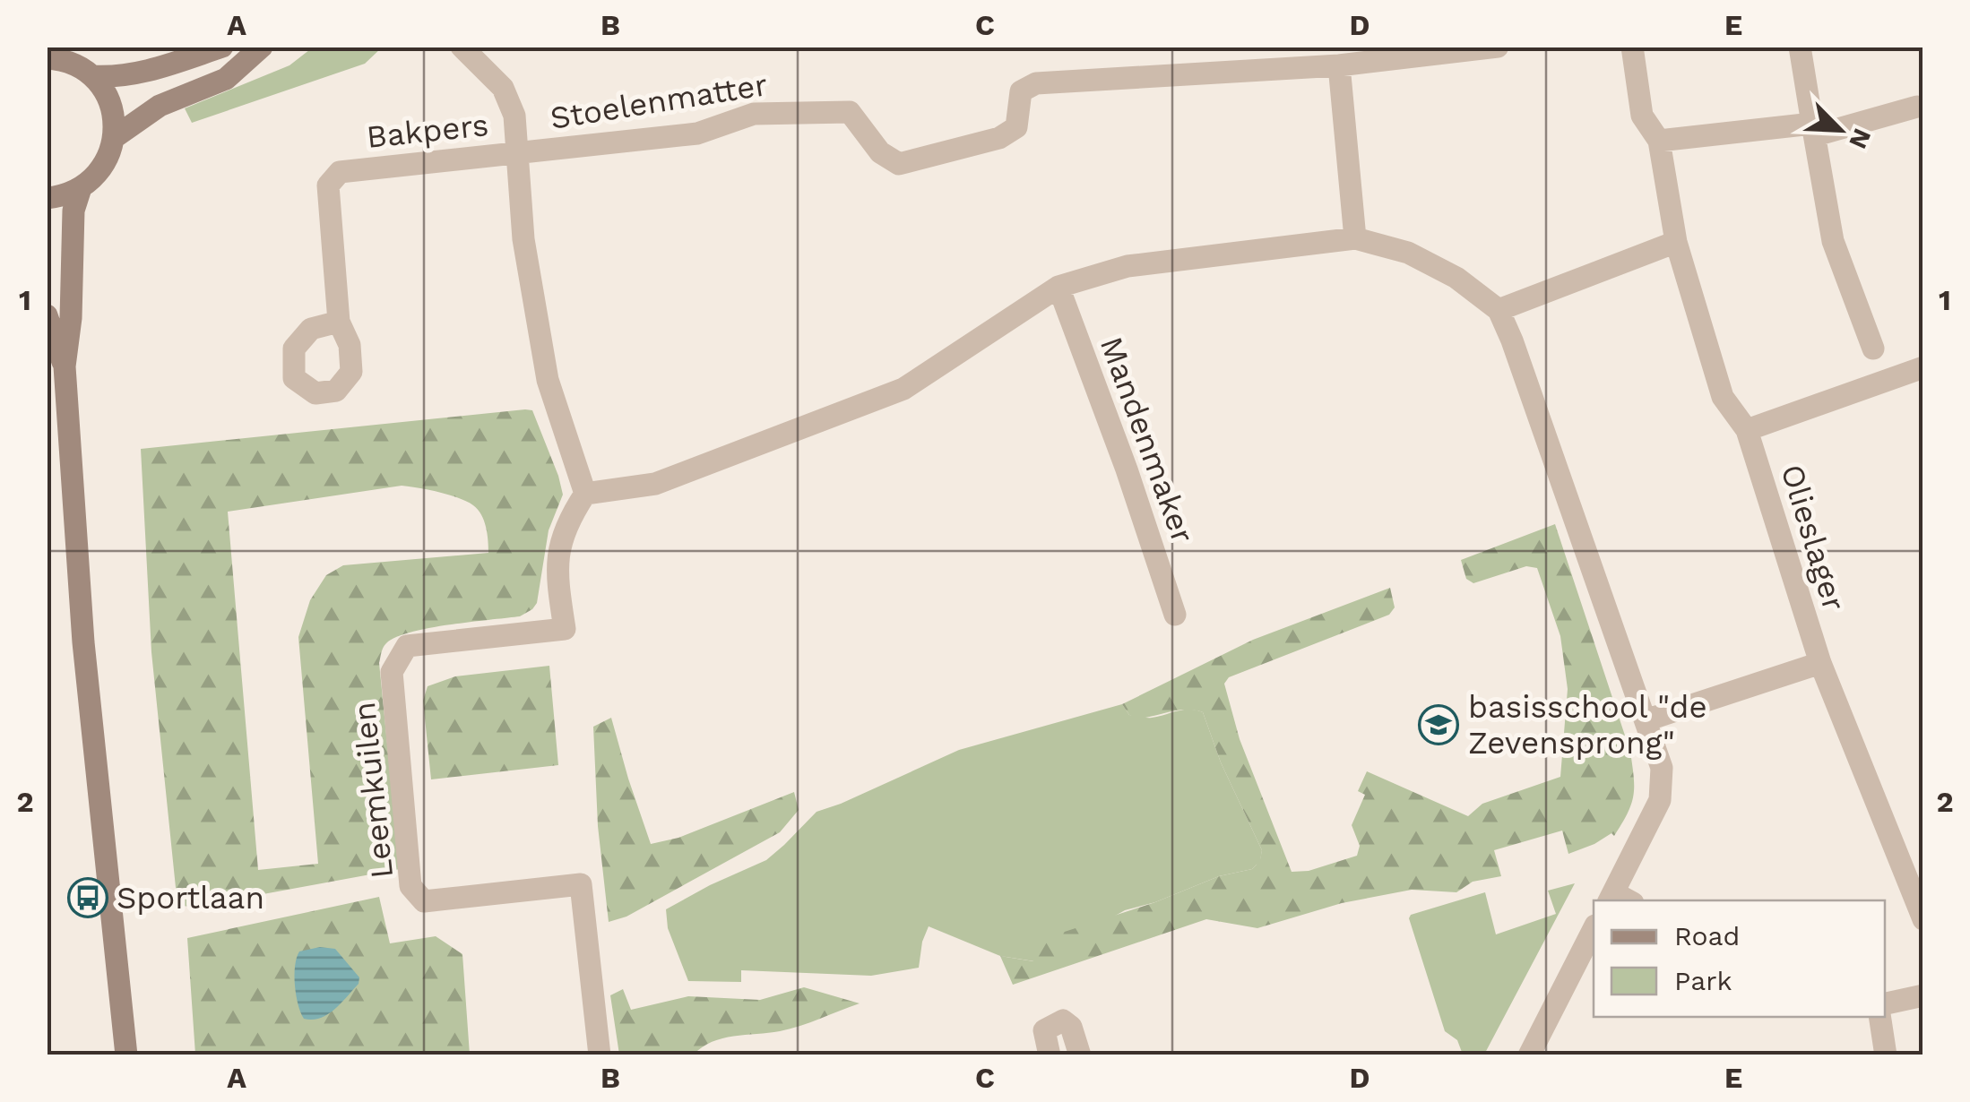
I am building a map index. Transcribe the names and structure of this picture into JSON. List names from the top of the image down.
{
  "streets": {
    "street": [
      "Stoelenmatter",
      "Bakpers",
      "Mandenmaker",
      "Olieslager",
      "Leemkuilen"
    ]
  },
  "crossings": [
    ["Stoelenmatter", "Bakpers"]
  ],
  "places": {
    "school or university": ["basisschool \"de Zevensprong\""],
    "bus stop": ["Sportlaan"]
  },
  "legend": ["Road", "Park"],
  "north": "bottom right",
  "grid": {
    "columns": [
      "A",
      "B",
      "C",
      "D",
      "E"
    ],
    "rows": ["1", "2"]
  }
}
